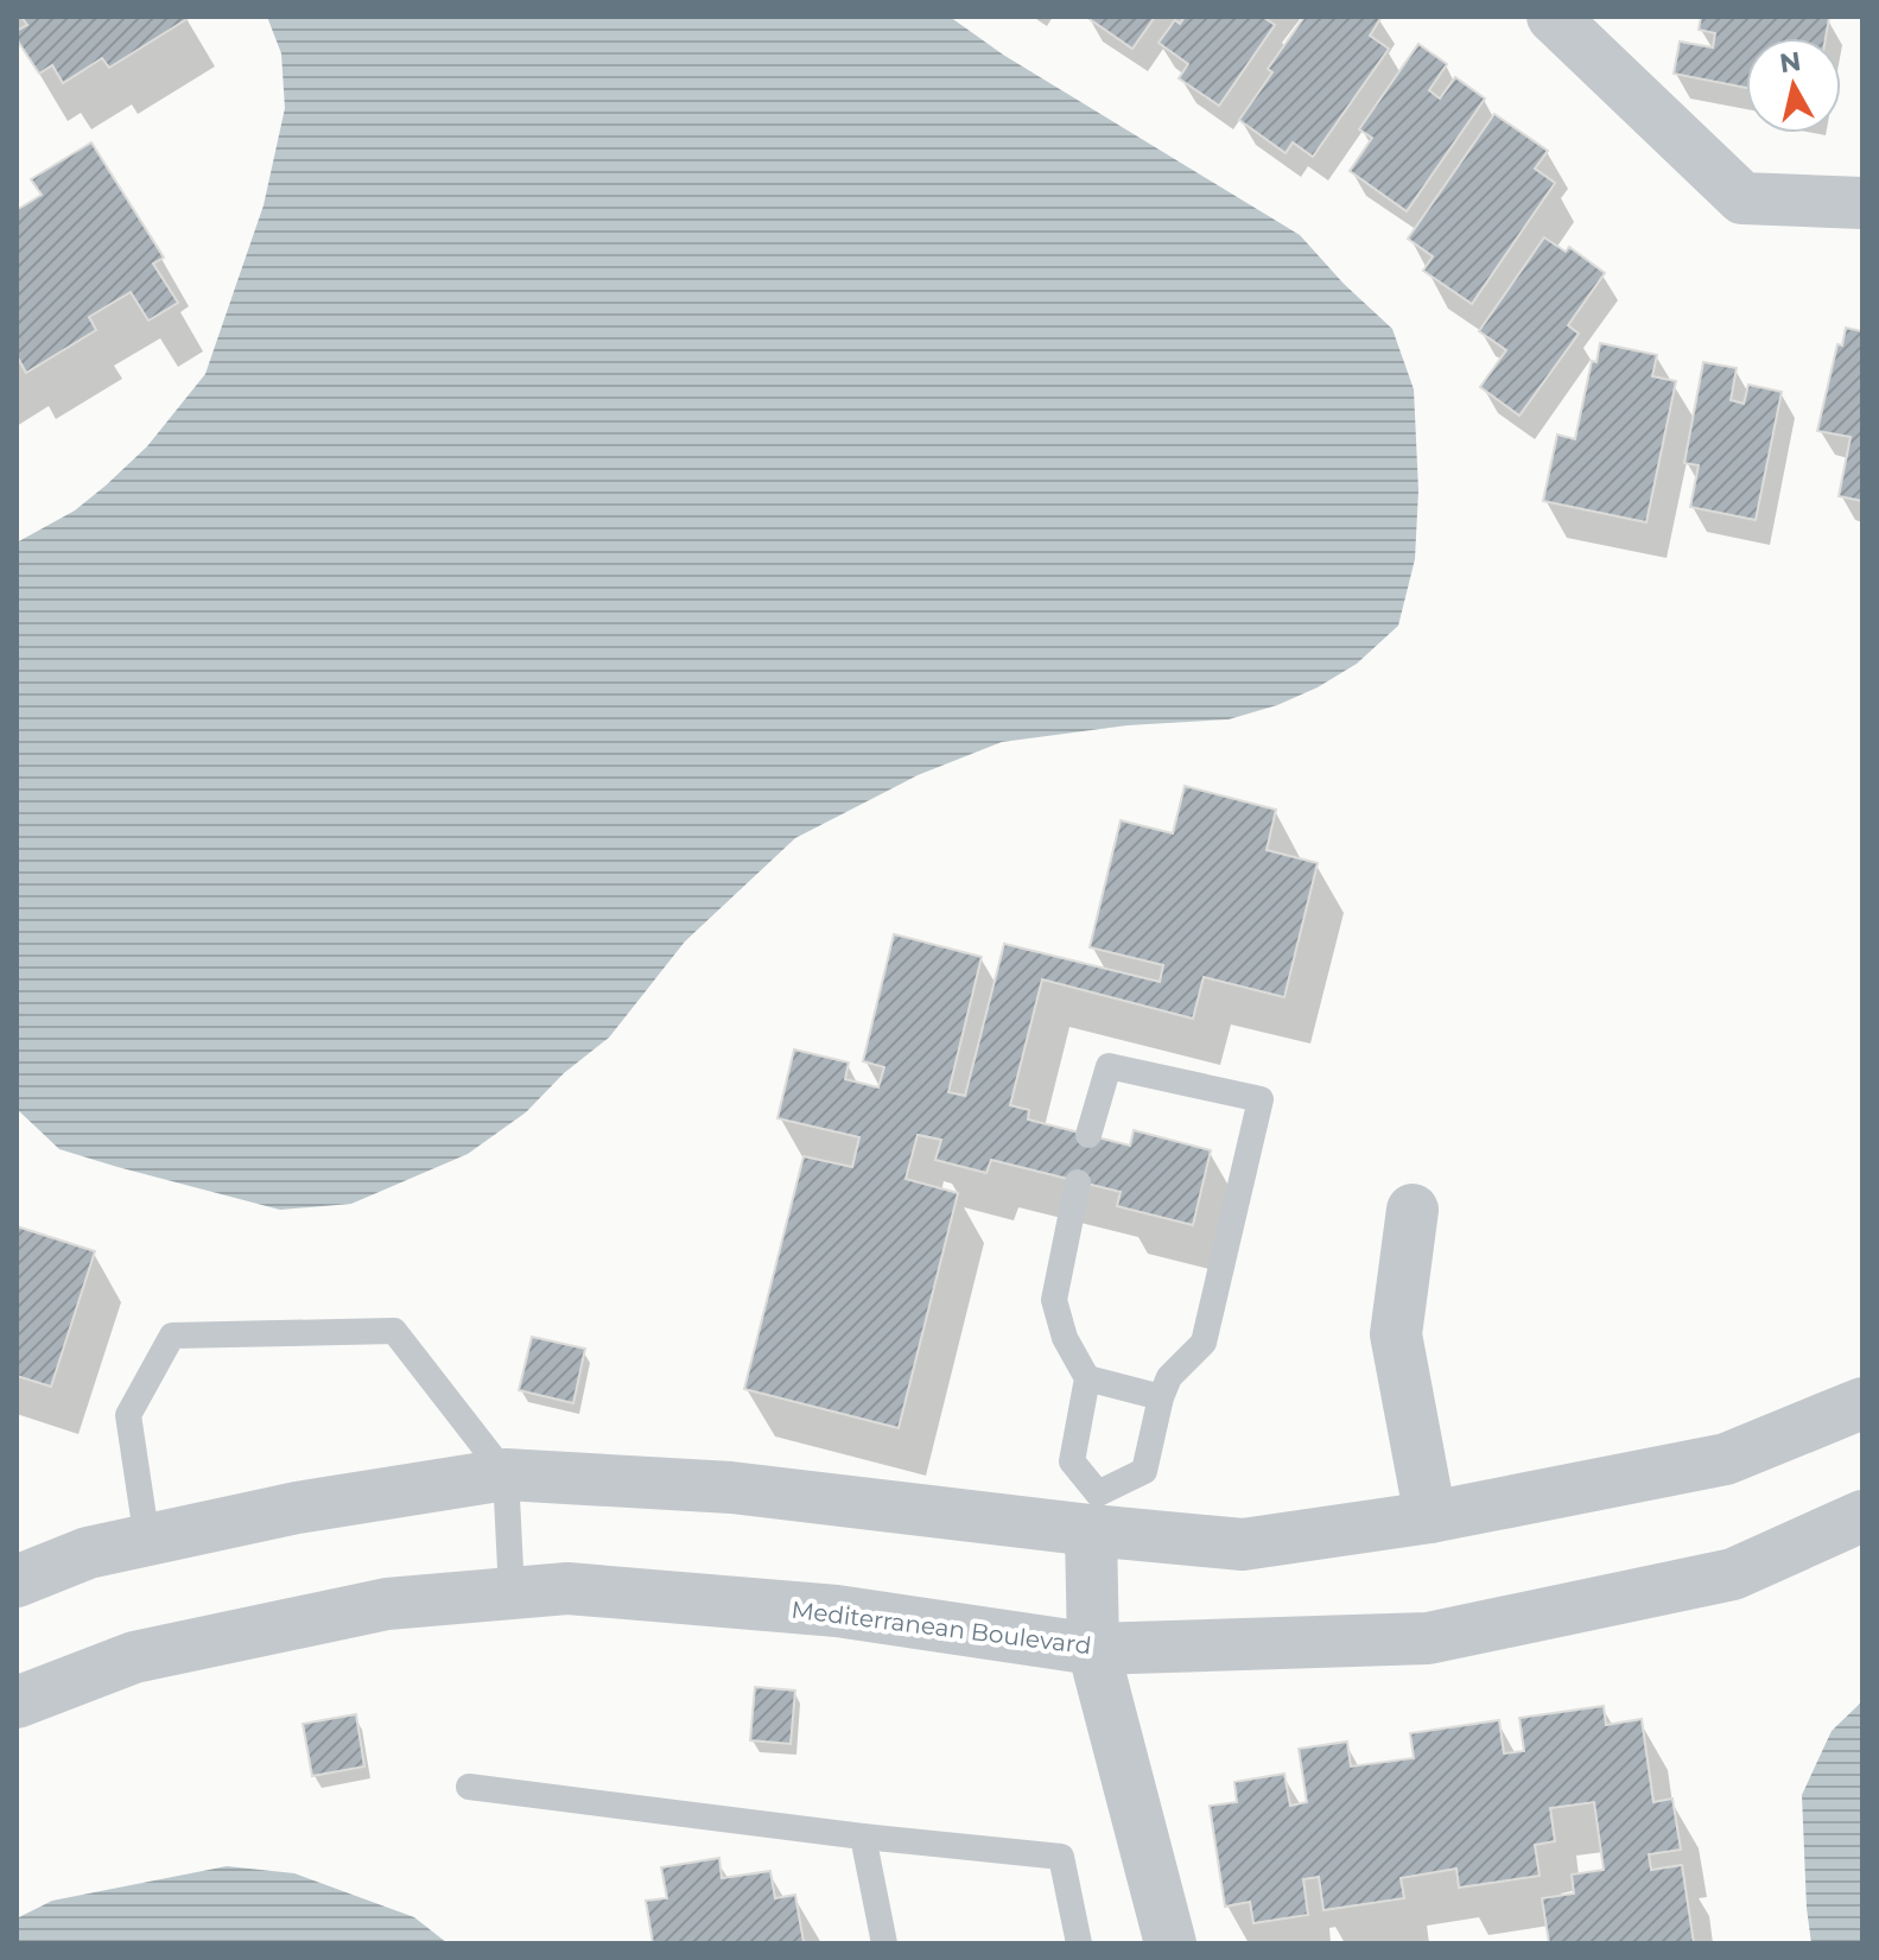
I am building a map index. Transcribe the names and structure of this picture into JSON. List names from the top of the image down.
{
  "streets": {
    "street": ["Mediterranean Boulevard"]
  },
  "north": "top"
}
